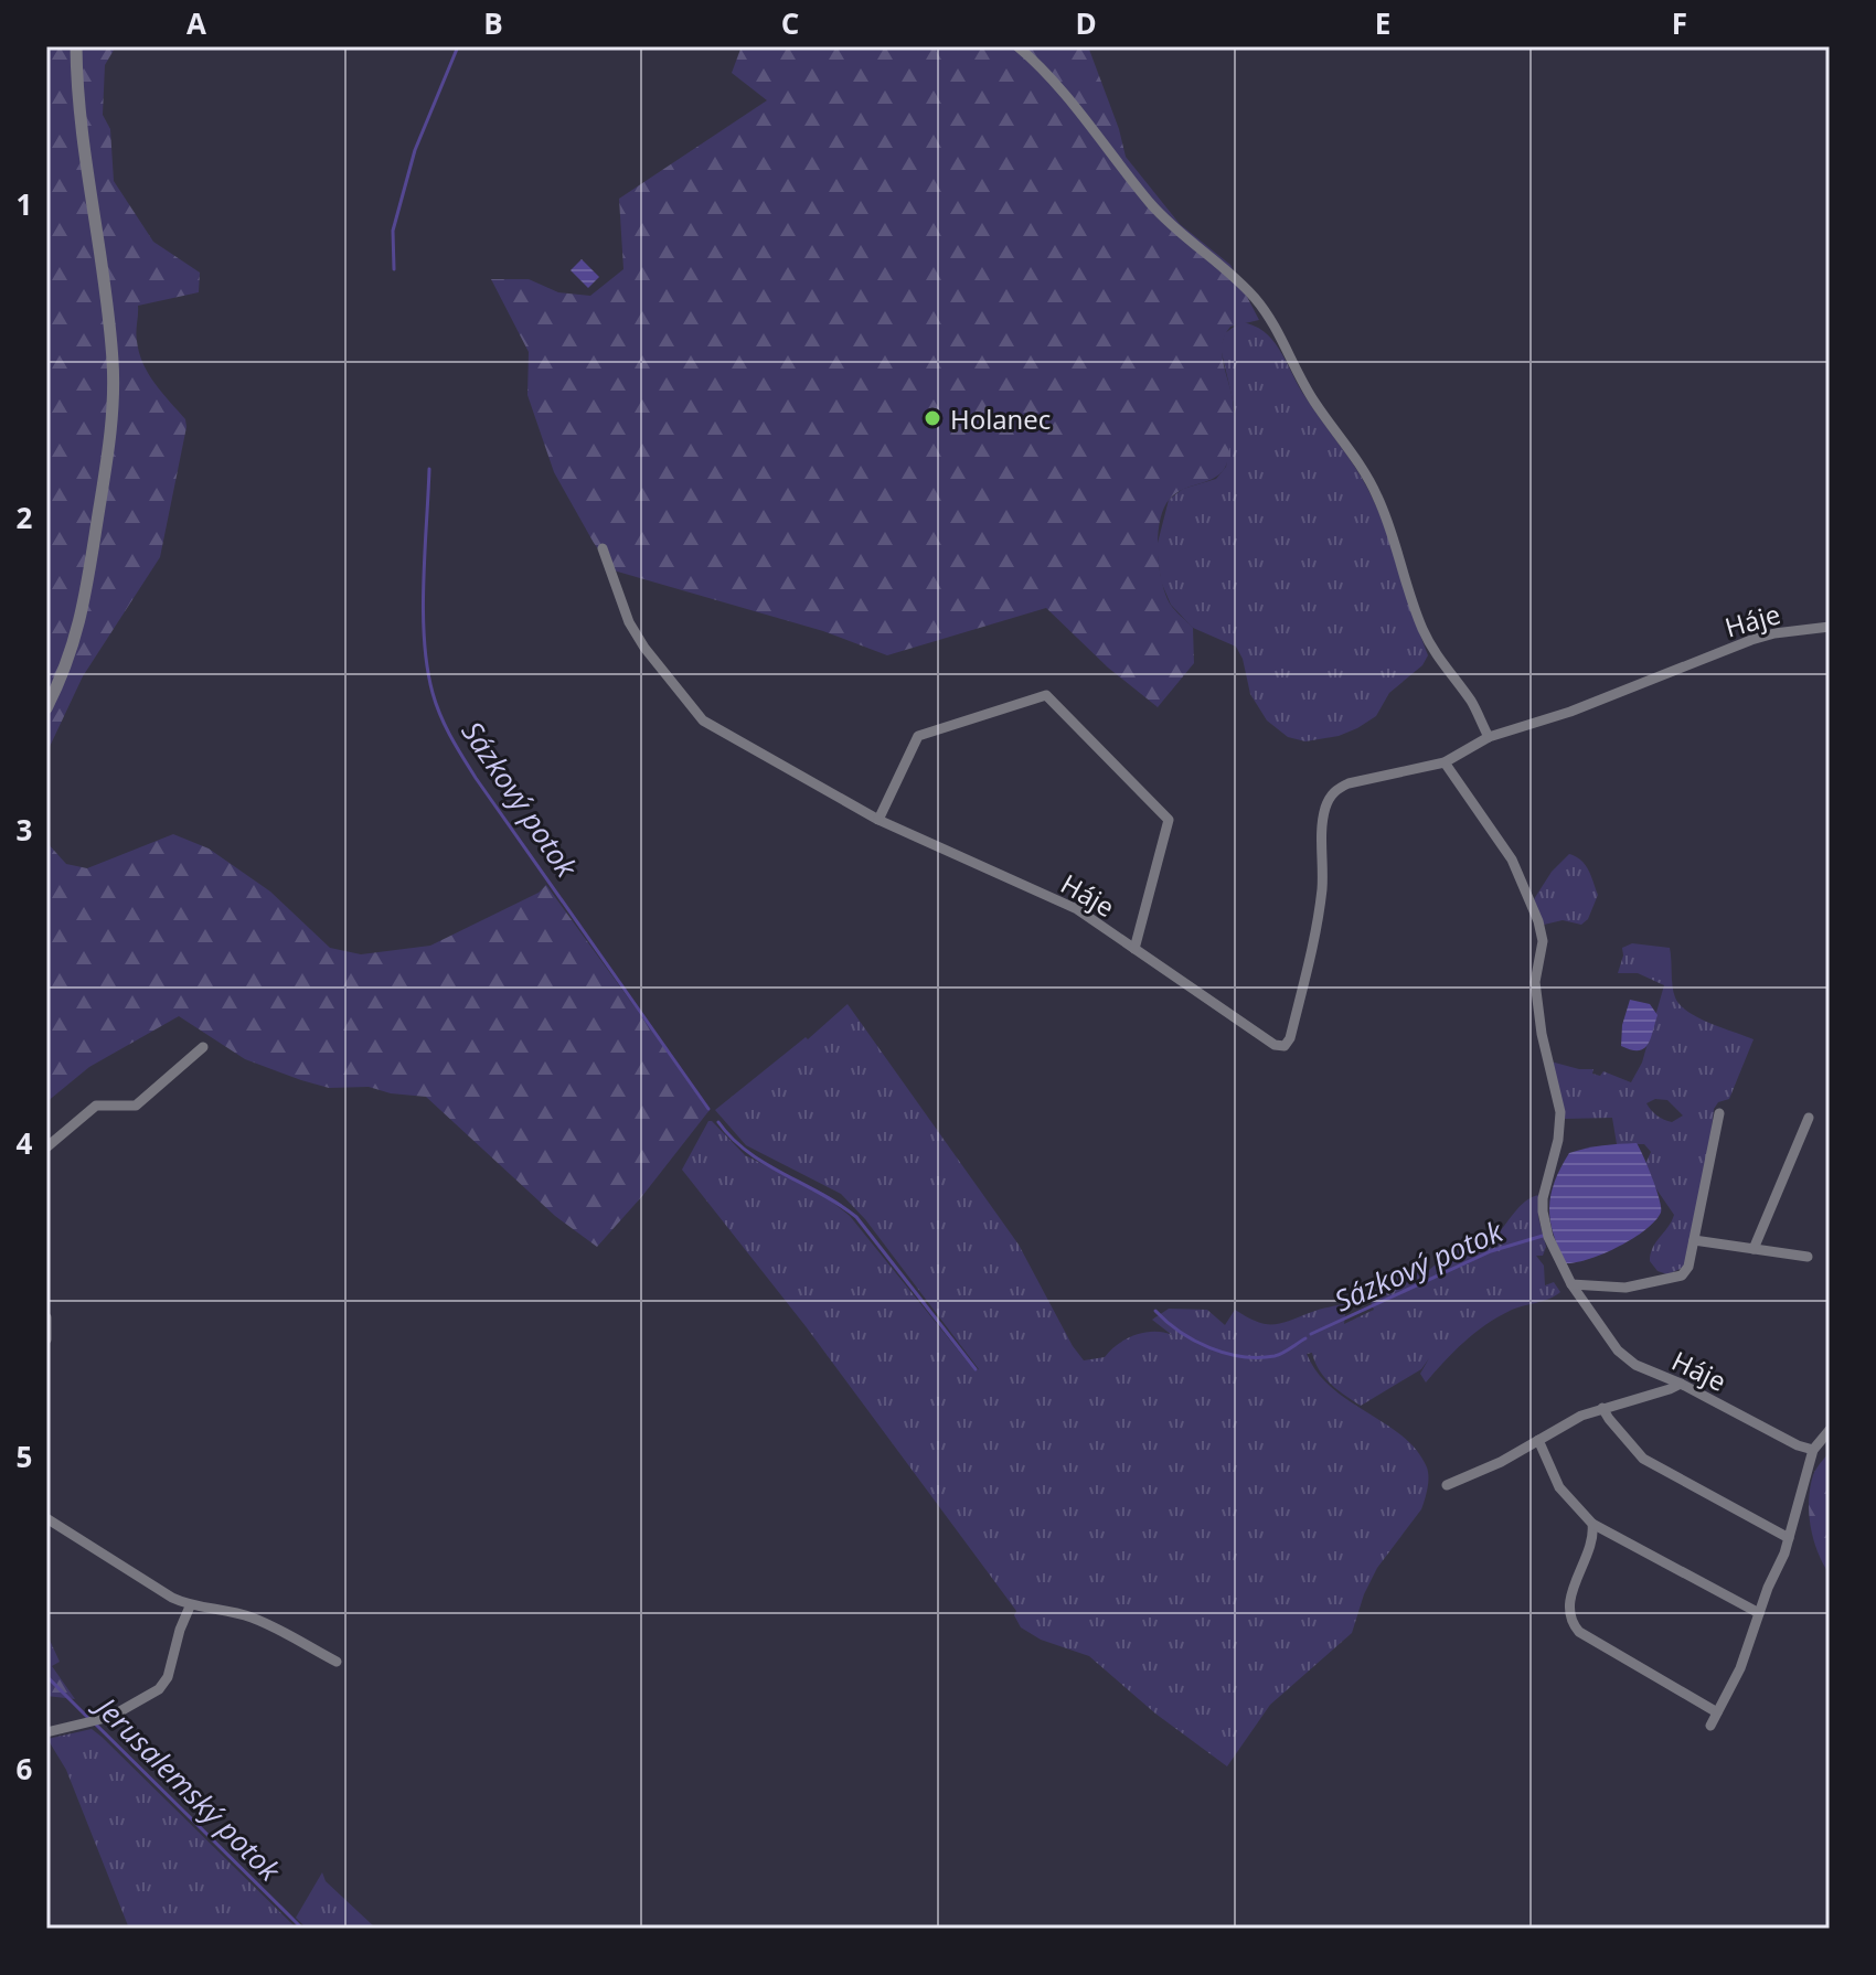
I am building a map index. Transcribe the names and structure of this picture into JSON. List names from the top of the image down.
{
  "streets": {
    "street": ["Háje"]
  },
  "water": ["Sázkový potok", "Jerusalemský potok"],
  "places": ["Holanec"],
  "grid": {
    "columns": [
      "A",
      "B",
      "C",
      "D",
      "E",
      "F"
    ],
    "rows": [
      "1",
      "2",
      "3",
      "4",
      "5",
      "6"
    ]
  }
}
